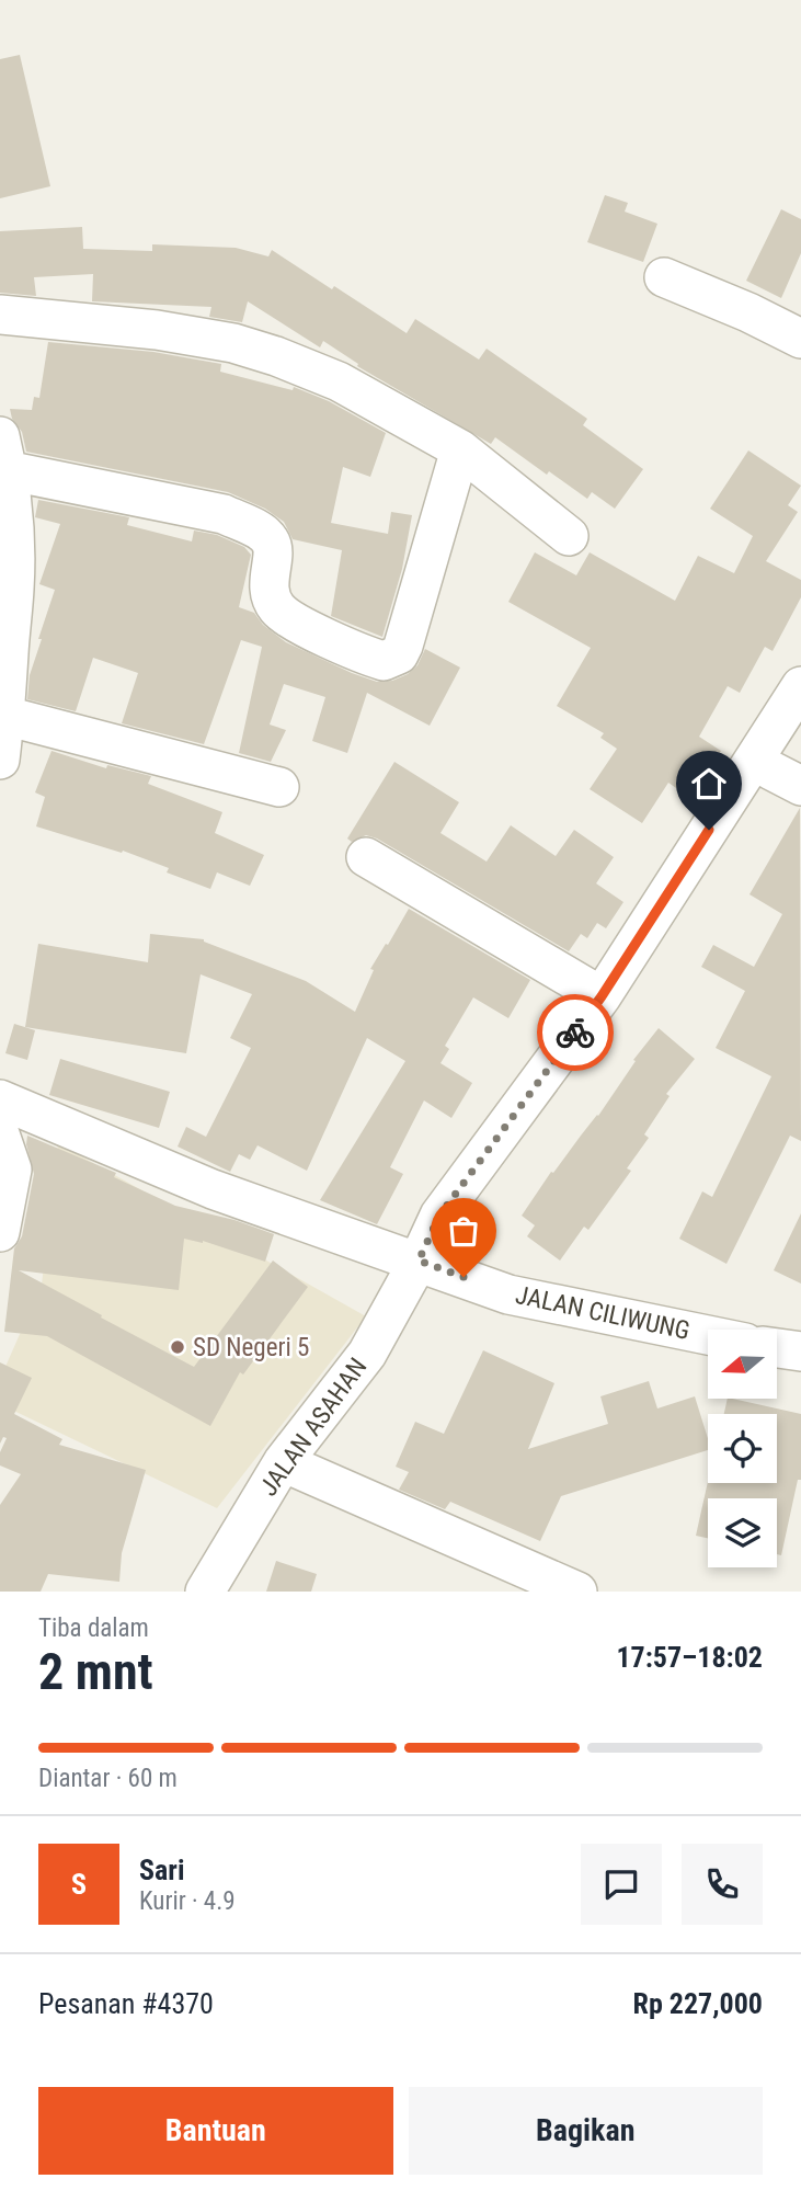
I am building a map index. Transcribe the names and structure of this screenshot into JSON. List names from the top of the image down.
{
  "streets": {
    "street": ["JALAN CILIWUNG", "JALAN ASAHAN"]
  },
  "crossings": [
    ["JALAN CILIWUNG", "JALAN ASAHAN"]
  ],
  "places": ["SD Negeri 5"],
  "north": "left",
  "page": {
    "heading": ["2 mnt", "Tiba dalam", "17:57–18:02"],
    "panel": [
      "Sari",
      "Kurir · 4.9",
      "Pesanan #4370",
      "Rp 227,000"
    ],
    "bar": "Diantar · 60 m",
    "round": "S",
    "buttons": ["Bantuan", "Bagikan"]
  }
}
